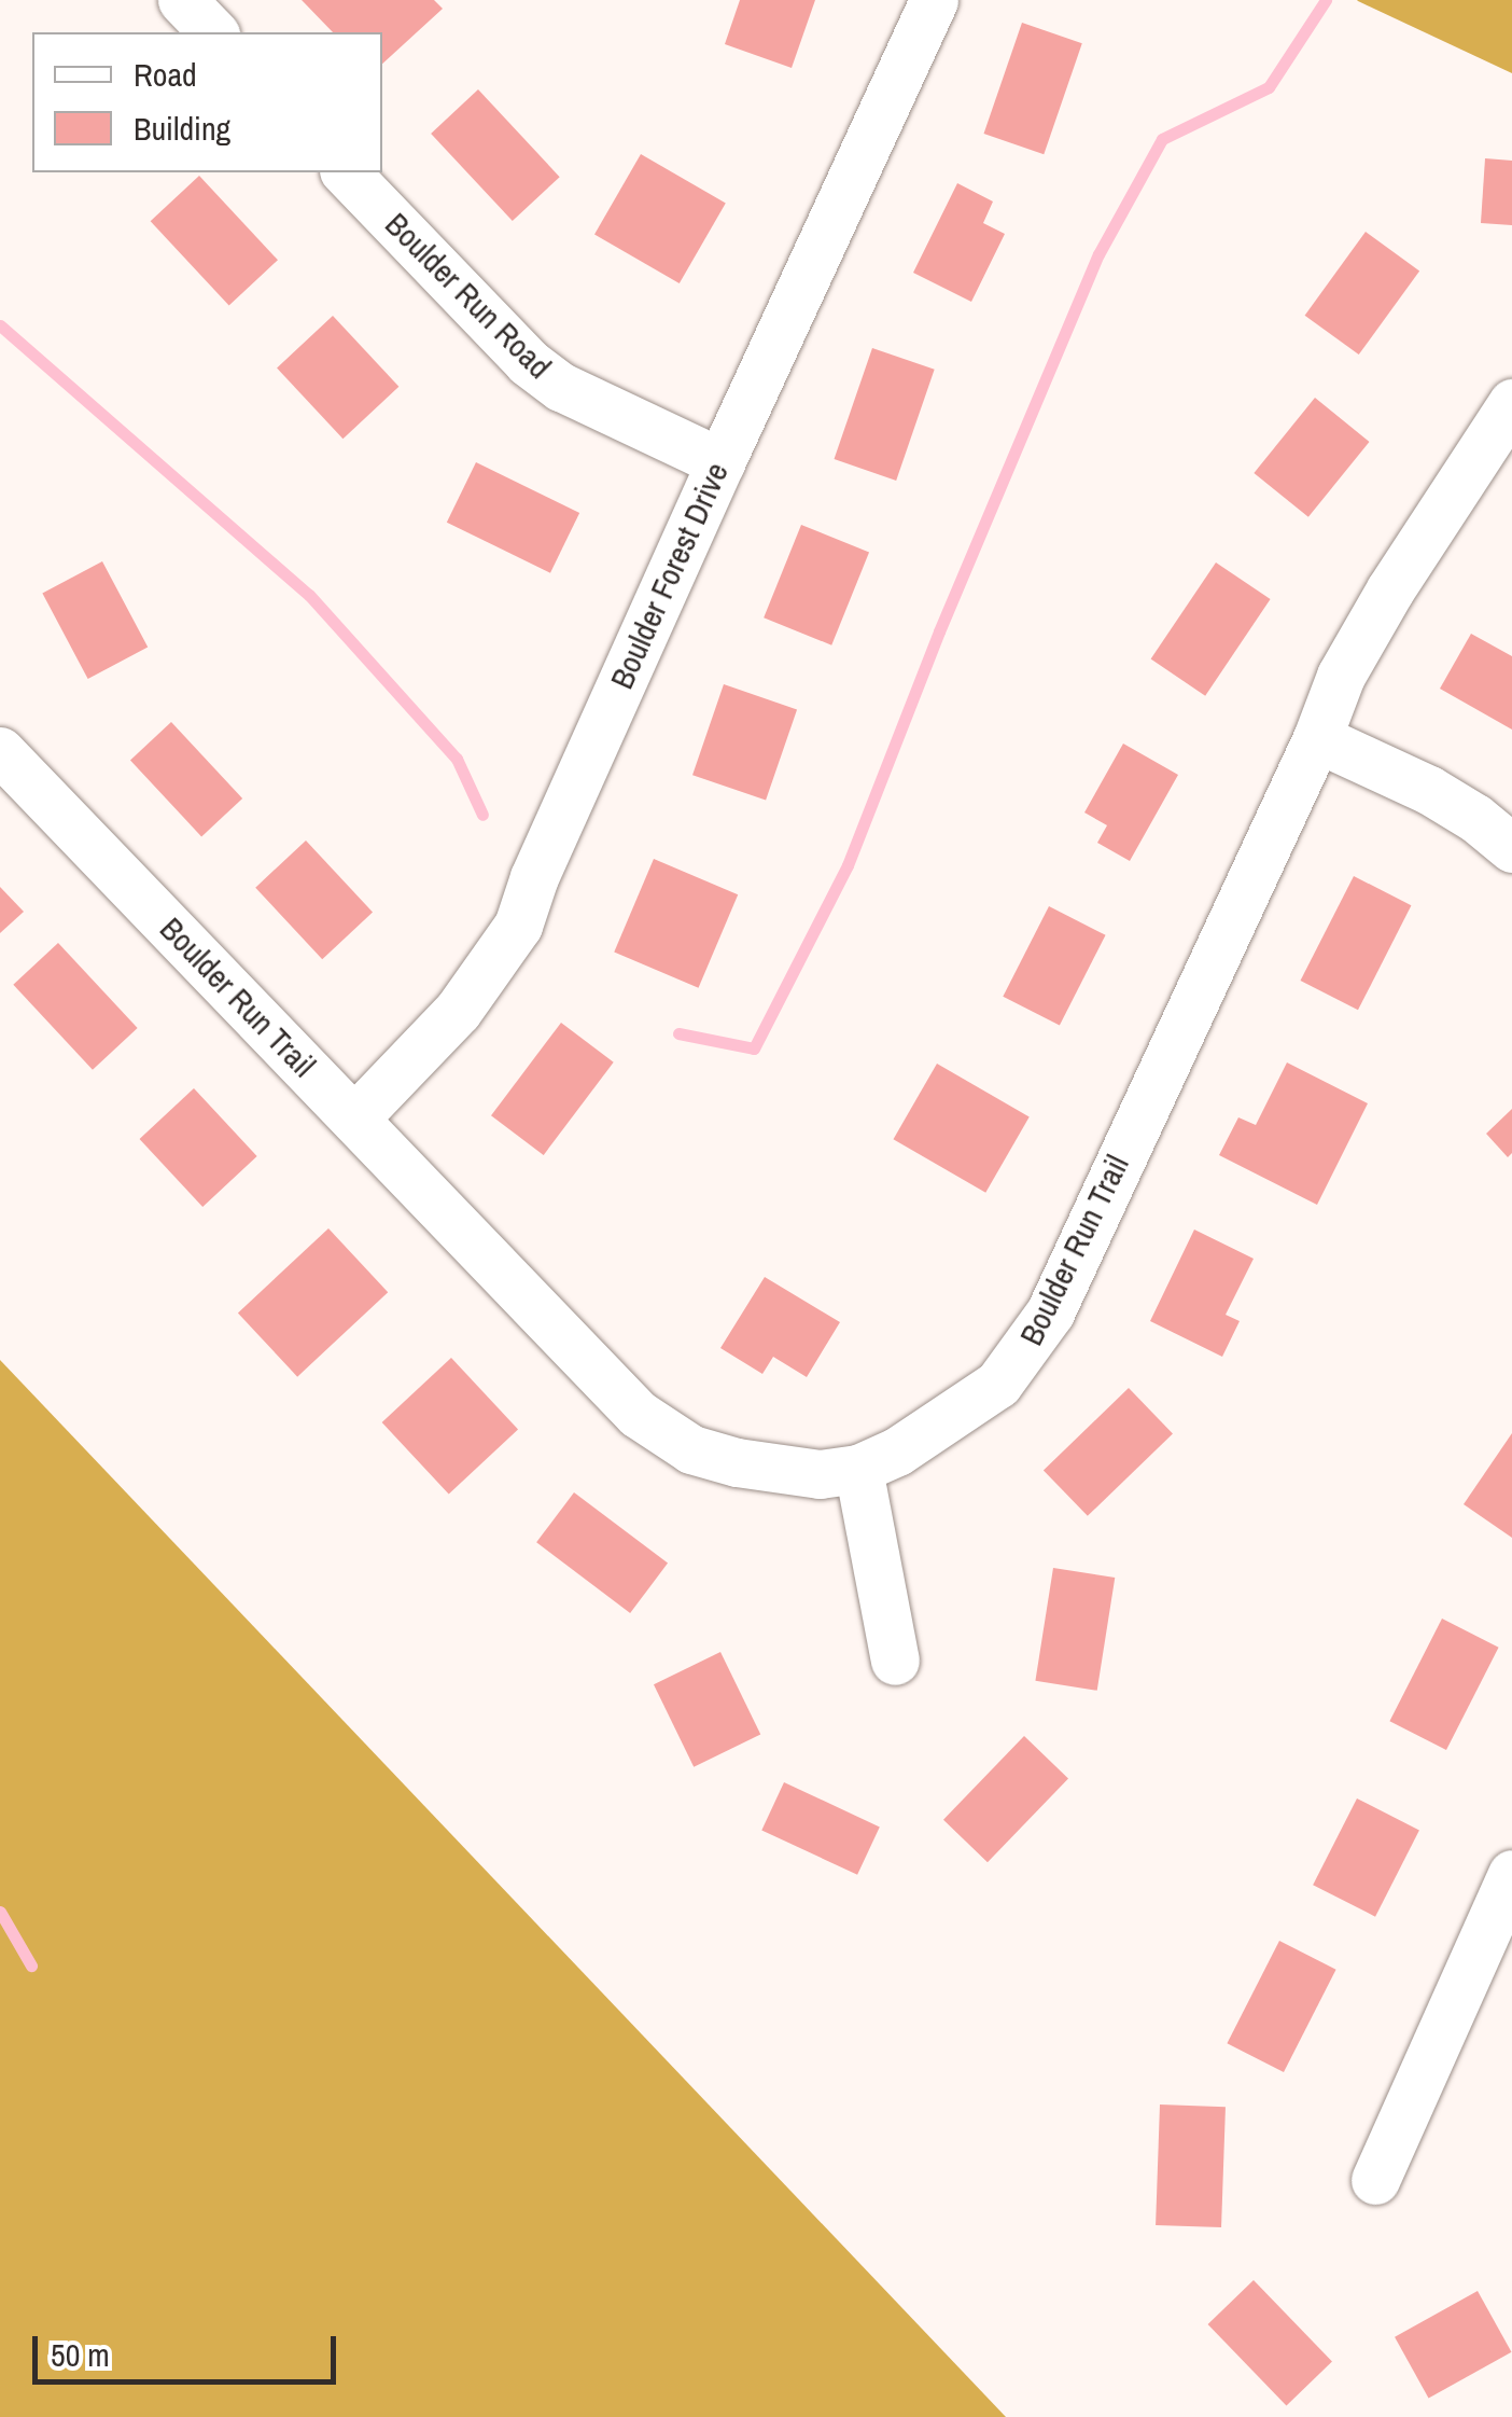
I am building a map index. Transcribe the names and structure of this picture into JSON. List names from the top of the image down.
{
  "streets": {
    "street": ["Boulder Run Road", "Boulder Forest Drive", "Boulder Run Trail"]
  },
  "crossings": [
    ["Boulder Run Road", "Boulder Forest Drive"],
    ["Boulder Forest Drive", "Boulder Run Trail"]
  ],
  "legend": ["Road", "Building"],
  "scale_bar": "50 m"
}
